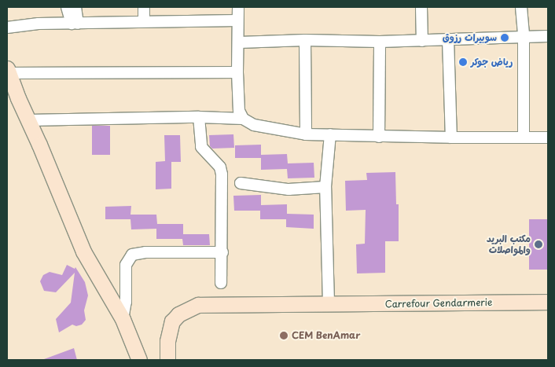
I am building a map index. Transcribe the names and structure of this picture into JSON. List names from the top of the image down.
{
  "streets": {
    "street": ["Carrefour Gendarmerie"]
  },
  "places": [
    "سوبيرات رزوق",
    "رياض جوكر",
    "مكتب البريد والمواصلات",
    "CEM BenAmar"
  ]
}
